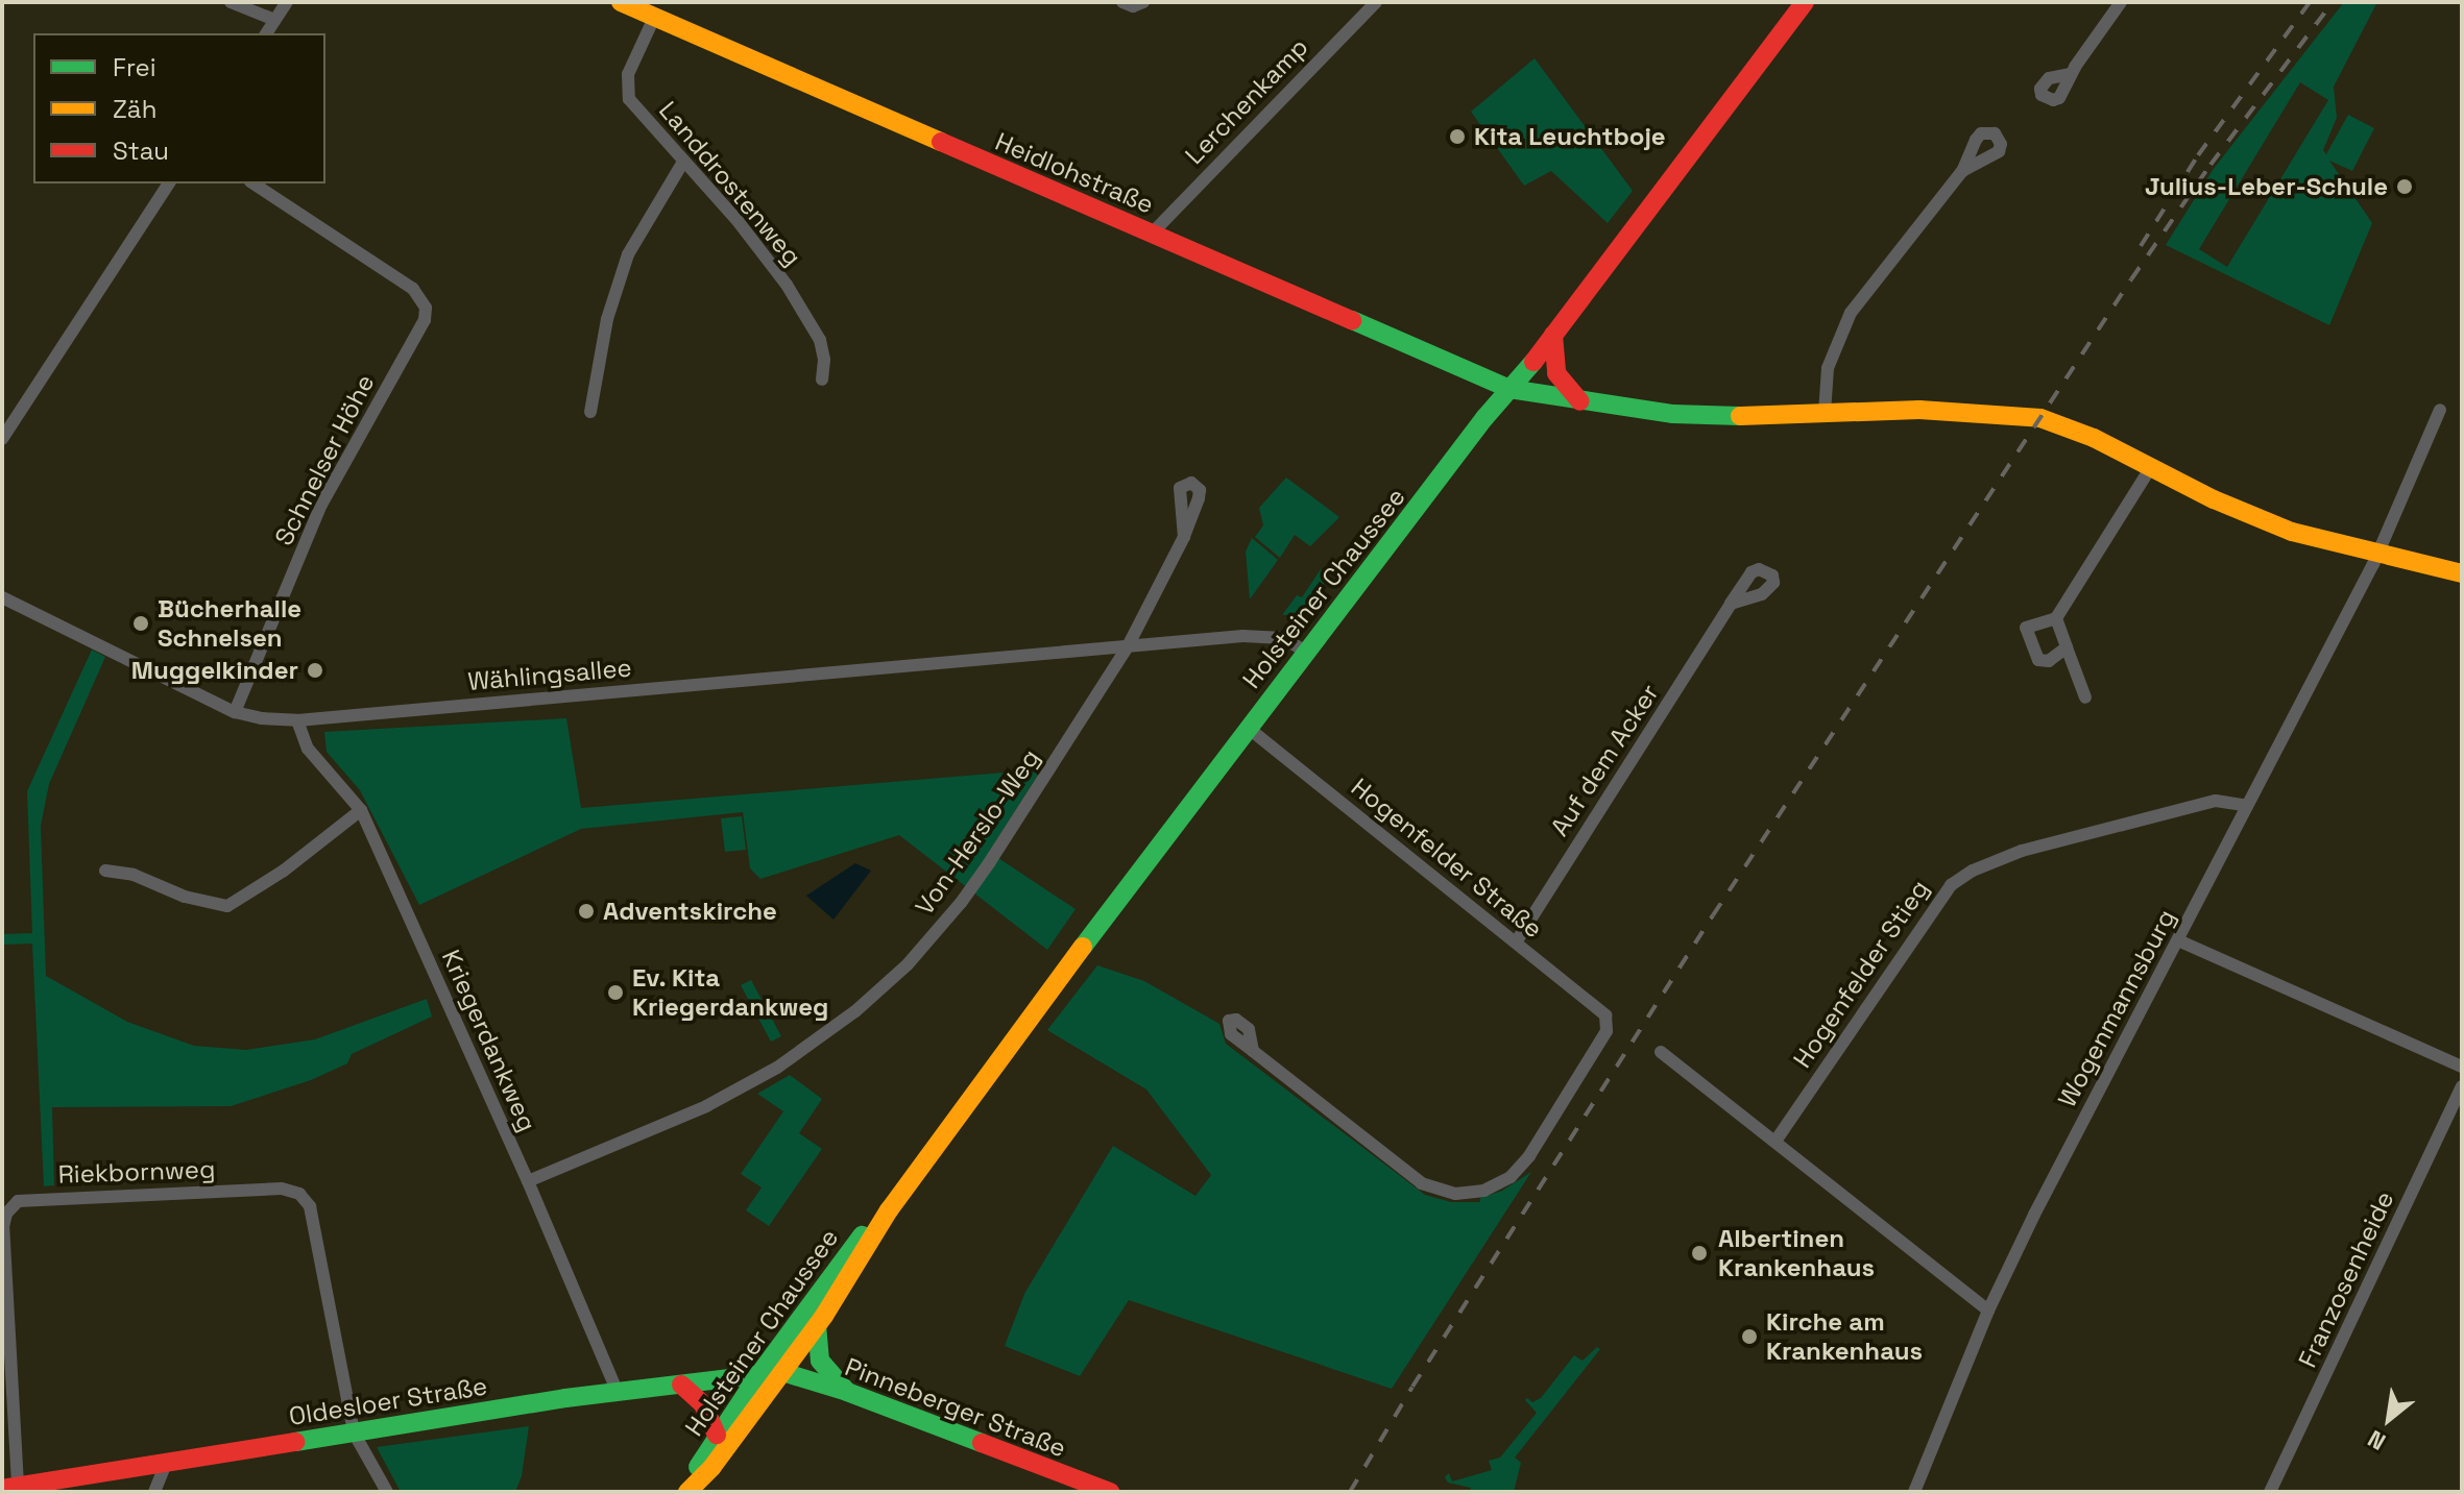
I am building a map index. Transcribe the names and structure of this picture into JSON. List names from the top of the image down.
{
  "streets": {
    "main road": [
      "Heidlohstraße",
      "Holsteiner Chaussee",
      "Oldesloer Straße",
      "Pinneberger Straße"
    ],
    "street": [
      "Lerchenkamp",
      "Landdrostenweg",
      "Schnelser Höhe",
      "Wählingsallee",
      "Auf dem Acker",
      "Von-Herslo-Weg",
      "Hogenfelder Straße",
      "Hogenfelder Stieg",
      "Wogenmannsburg",
      "Kriegerdankweg",
      "Riekbornweg",
      "Franzosenheide"
    ]
  },
  "crossings": [
    ["Lerchenkamp", "Heidlohstraße"],
    ["Heidlohstraße", "Landdrostenweg"],
    ["Heidlohstraße", "Holsteiner Chaussee"],
    ["Heidlohstraße", "Wogenmannsburg"],
    ["Schnelser Höhe", "Wählingsallee"],
    ["Holsteiner Chaussee", "Wählingsallee"],
    ["Holsteiner Chaussee", "Hogenfelder Straße"],
    ["Holsteiner Chaussee", "Oldesloer Straße"],
    ["Holsteiner Chaussee", "Pinneberger Straße"],
    ["Wählingsallee", "Von-Herslo-Weg"],
    ["Wählingsallee", "Kriegerdankweg"],
    ["Auf dem Acker", "Hogenfelder Straße"],
    ["Von-Herslo-Weg", "Kriegerdankweg"],
    ["Hogenfelder Stieg", "Wogenmannsburg"],
    ["Kriegerdankweg", "Oldesloer Straße"],
    ["Riekbornweg", "Oldesloer Straße"],
    ["Oldesloer Straße", "Pinneberger Straße"]
  ],
  "places": [
    "Kita Leuchtboje",
    "Julius-Leber-Schule",
    "Bücherhalle Schnelsen",
    "Muggelkinder",
    "Adventskirche",
    "Ev. Kita Kriegerdankweg",
    "Albertinen Krankenhaus",
    "Kirche am Krankenhaus"
  ],
  "legend": ["Frei", "Zäh", "Stau"],
  "north": "bottom left"
}
